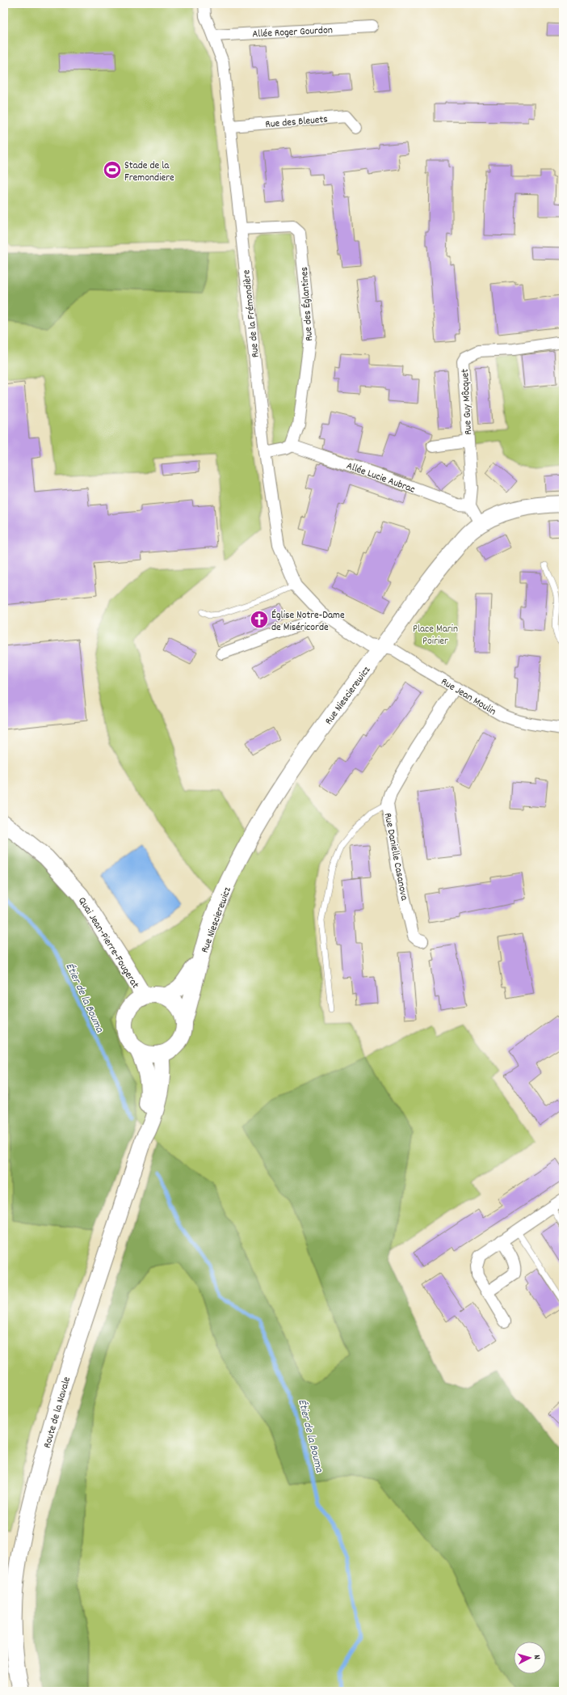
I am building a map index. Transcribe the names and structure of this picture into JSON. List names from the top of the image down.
{
  "streets": {
    "main road": ["Rue Niescierewicz", "Quai Jean-Pierre-Fougerat", "Route de la Navale"],
    "street": [
      "Allée Roger Gourdon",
      "Rue des Bleuets",
      "Rue des Églantines",
      "Rue de la Frémondière",
      "Rue Guy Môcquet",
      "Allée Lucie Aubrac",
      "Rue Jean Moulin",
      "Rue Danielle Casanova"
    ]
  },
  "crossings": [
    ["Allée Roger Gourdon", "Rue de la Frémondière"],
    ["Rue des Bleuets", "Rue de la Frémondière"],
    ["Rue des Églantines", "Rue de la Frémondière"],
    ["Rue des Églantines", "Allée Lucie Aubrac"],
    ["Rue de la Frémondière", "Rue Niescierewicz"],
    ["Rue de la Frémondière", "Rue Jean Moulin"],
    ["Rue Guy Môcquet", "Allée Lucie Aubrac"],
    ["Rue Niescierewicz", "Rue Jean Moulin"],
    ["Rue Niescierewicz", "Quai Jean-Pierre-Fougerat"],
    ["Rue Niescierewicz", "Route de la Navale"],
    ["Rue Jean Moulin", "Rue Danielle Casanova"],
    ["Quai Jean-Pierre-Fougerat", "Route de la Navale"]
  ],
  "water": ["Étier de la Bouma"],
  "parks": ["Place Marin Poirier"],
  "places": {
    "sports": ["Stade de la Fremondiere"],
    "church": ["Église Notre-Dame de Miséricorde"]
  },
  "north": "right"
}
